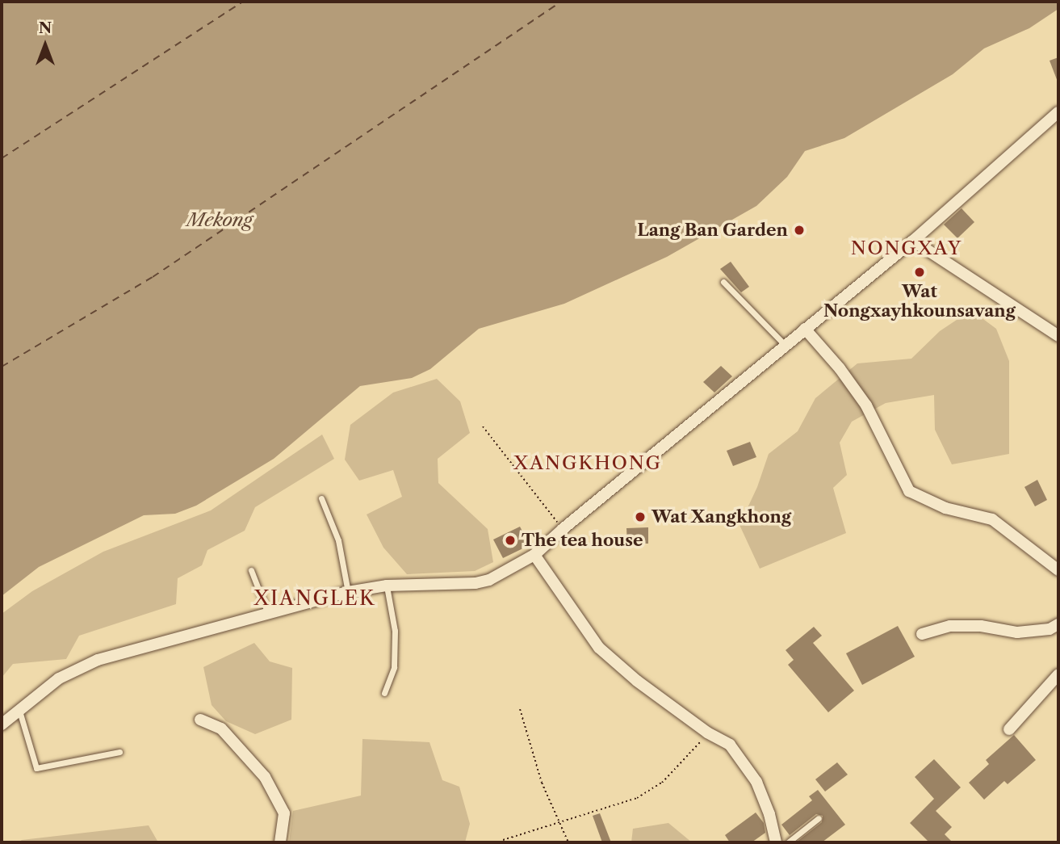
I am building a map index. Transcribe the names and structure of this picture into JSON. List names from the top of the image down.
{
  "districts": ["NONGXAY", "XANGKHONG", "XIANGLEK"],
  "water": ["Mekong"],
  "places": [
    "Lang Ban Garden",
    "Wat Nongxayhkounsavang",
    "Wat Xangkhong",
    "The tea house"
  ],
  "north": "top"
}
